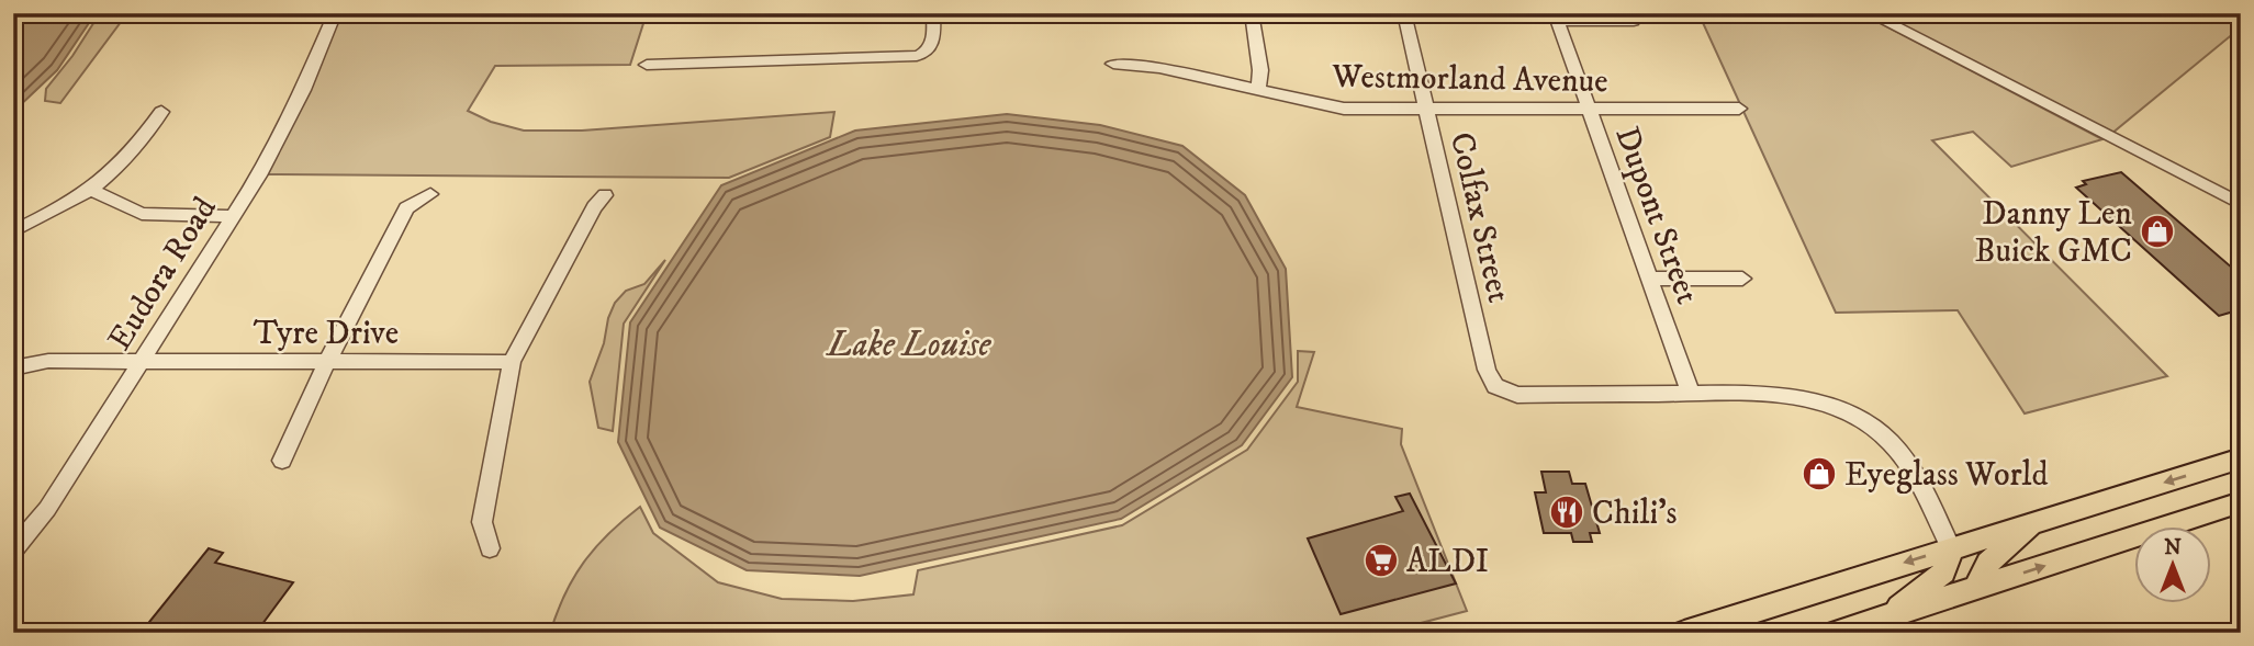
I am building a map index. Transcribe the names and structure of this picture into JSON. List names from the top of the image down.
{
  "streets": {
    "street": [
      "Westmorland Avenue",
      "Dupont Street",
      "Colfax Street",
      "Eudora Road",
      "Tyre Drive"
    ]
  },
  "crossings": [
    ["Westmorland Avenue", "Dupont Street"],
    ["Westmorland Avenue", "Colfax Street"],
    ["Dupont Street", "Colfax Street"],
    ["Eudora Road", "Tyre Drive"]
  ],
  "water": ["Lake Louise"],
  "places": {
    "shop": ["Danny Len Buick GMC", "Eyeglass World"],
    "restaurant": ["Chili's"],
    "supermarket": ["ALDI"]
  },
  "north": "top"
}
